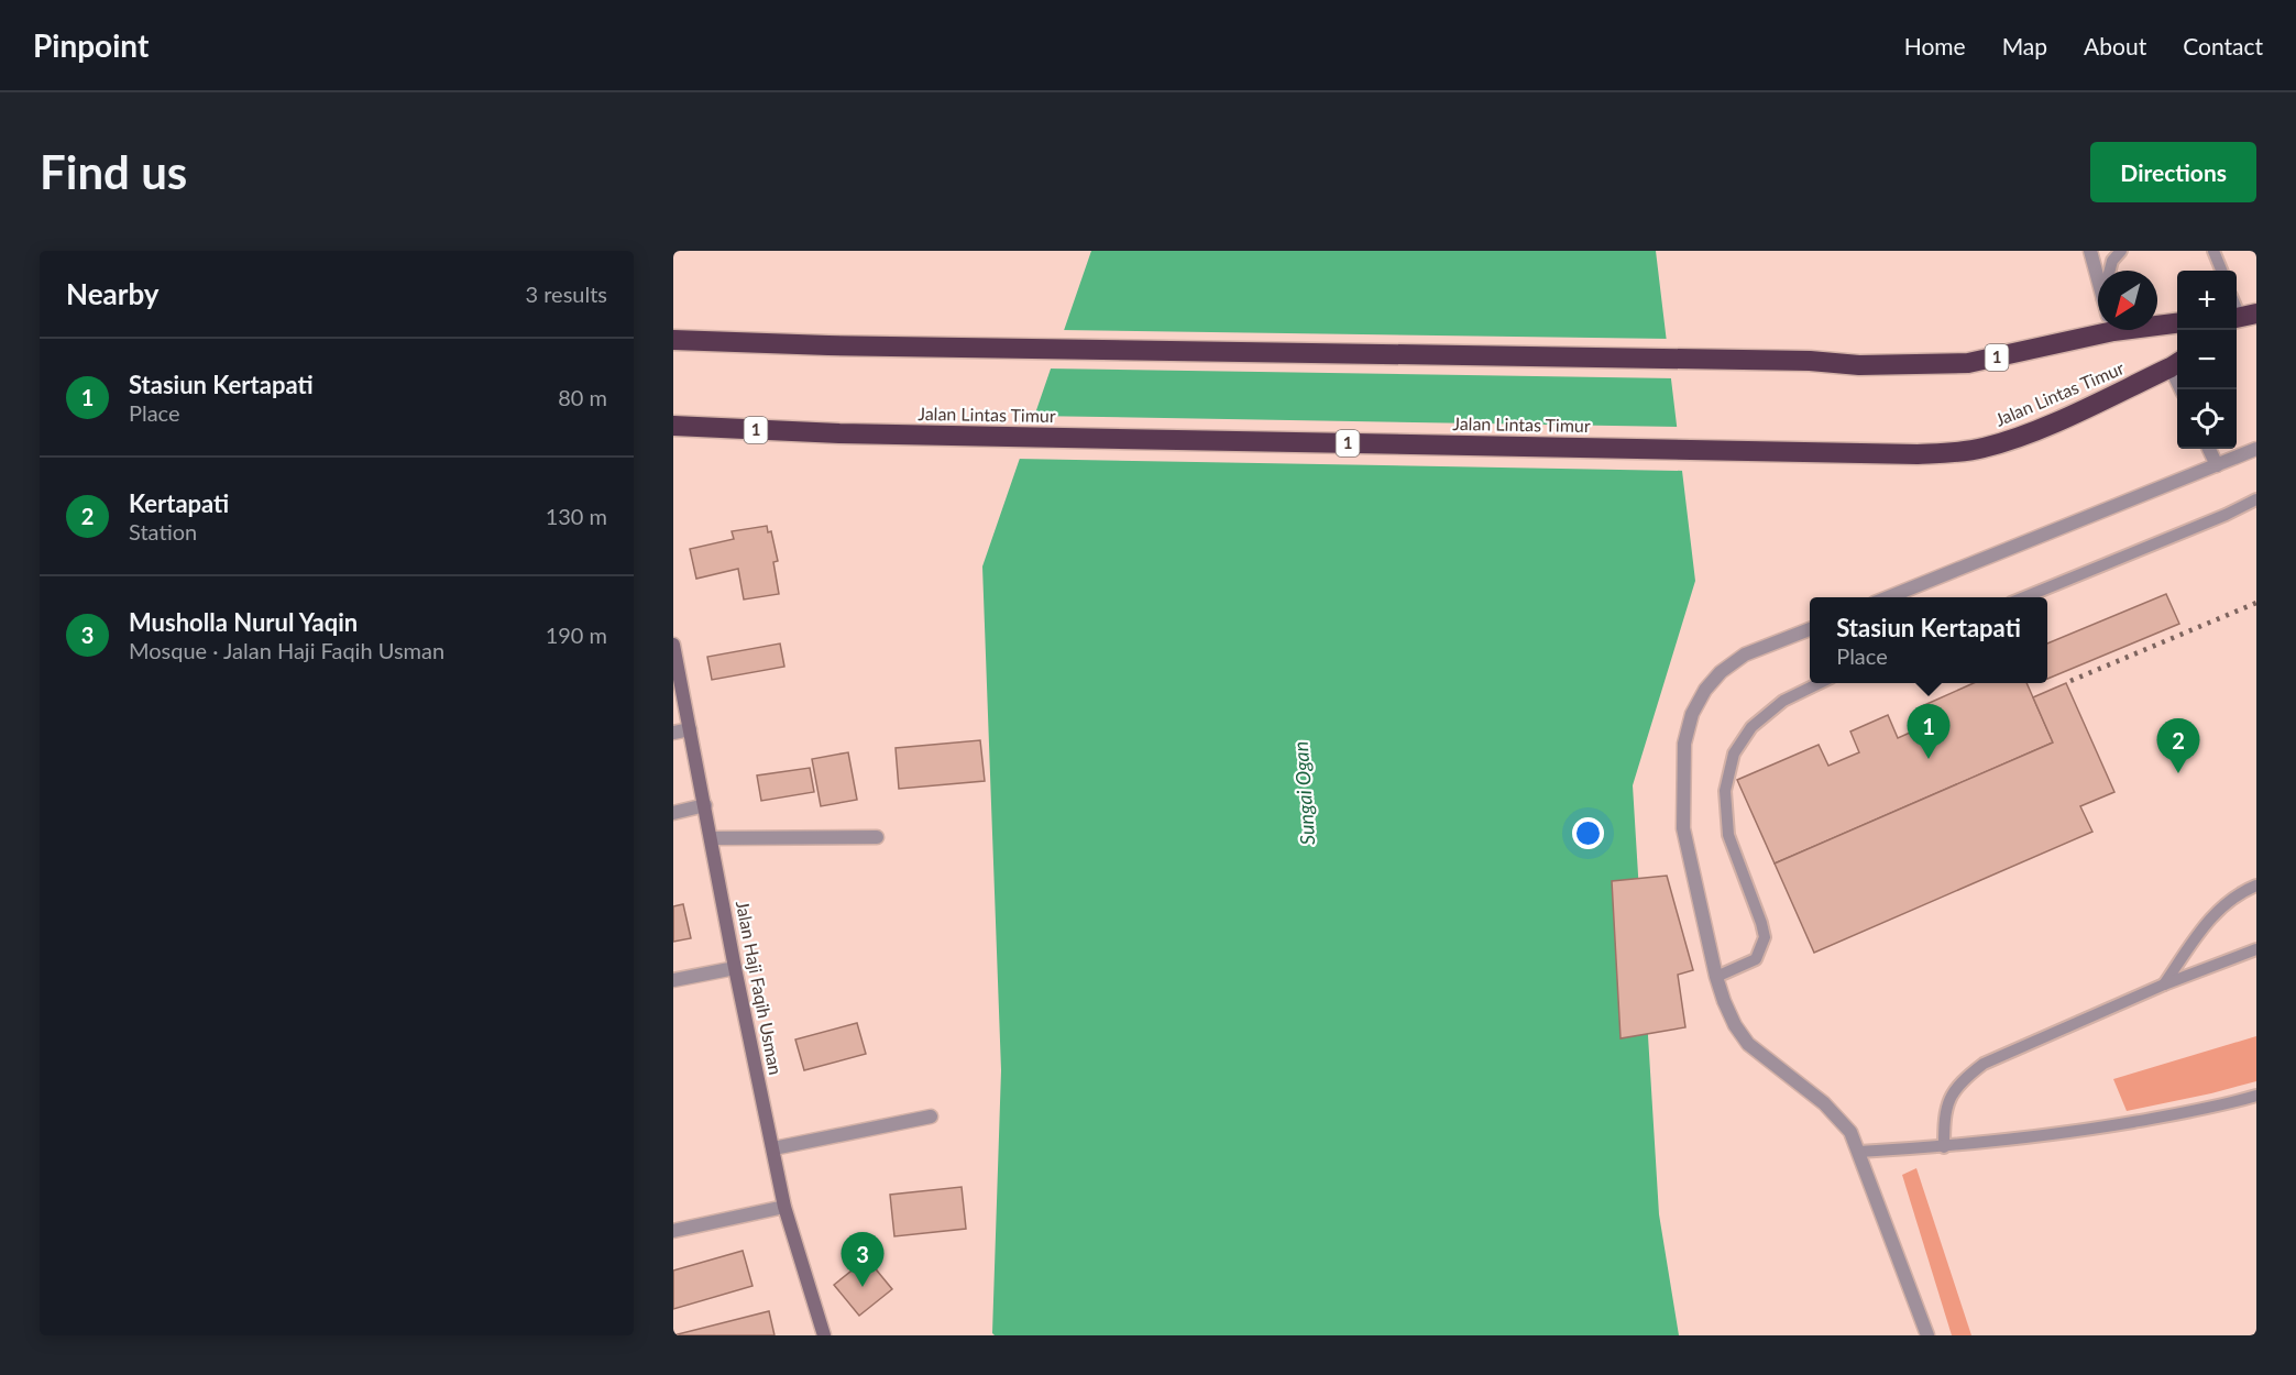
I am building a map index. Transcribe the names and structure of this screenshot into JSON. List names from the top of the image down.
{
  "streets": {
    "highway": ["1", "Jalan Lintas Timur"],
    "street": ["Jalan Haji Faqih Usman"]
  },
  "water": ["Sungai Ogan"],
  "north": "bottom left",
  "page": {
    "header": "Pinpoint",
    "nav": [
      "Home",
      "Map",
      "About",
      "Contact"
    ],
    "buttons": "Directions",
    "title": "Find us",
    "heading": ["Nearby", "3 results"],
    "map_buttons": ["+", "−"],
    "list": [
      {
        "mark": "1",
        "name": "Stasiun Kertapati",
        "note": "Place",
        "value": "80 m"
      },
      {
        "mark": "2",
        "name": "Kertapati",
        "note": "Station",
        "value": "130 m"
      },
      {
        "mark": "3",
        "name": "Musholla Nurul Yaqin",
        "note": "Mosque · Jalan Haji Faqih Usman",
        "value": "190 m"
      }
    ],
    "popup": ["Stasiun Kertapati", "Place"],
    "pins": ["1", "2", "3"]
  }
}
